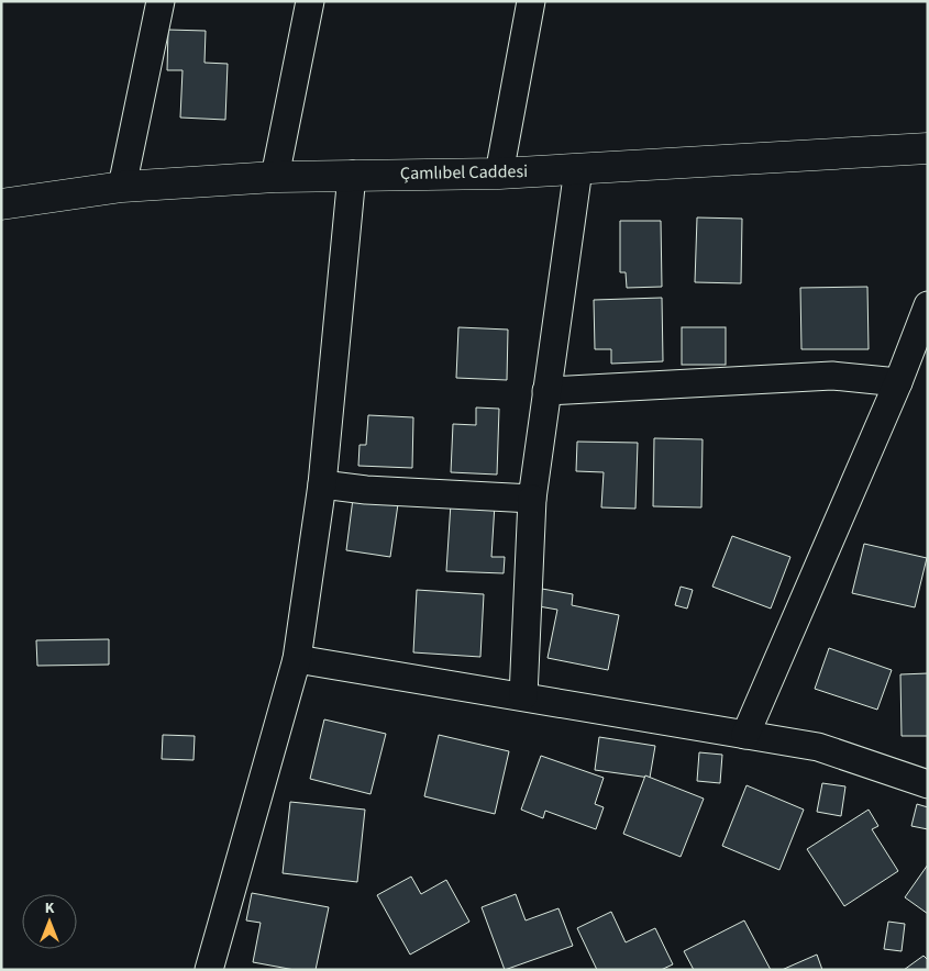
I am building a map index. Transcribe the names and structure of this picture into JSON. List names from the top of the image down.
{
  "streets": {
    "main road": ["Çamlıbel Caddesi"]
  },
  "north": "top"
}
